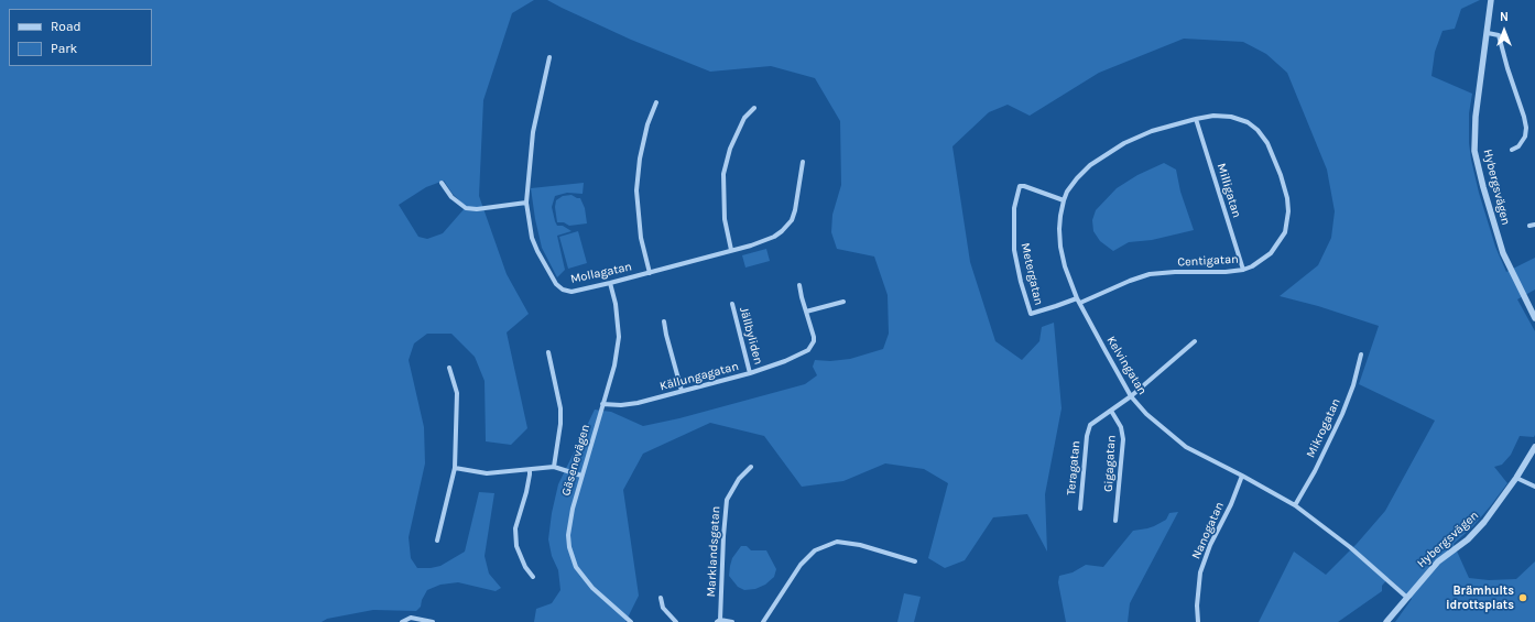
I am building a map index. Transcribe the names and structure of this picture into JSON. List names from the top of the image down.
{
  "streets": {
    "street": [
      "Hybergsvägen",
      "Milligatan",
      "Centigatan",
      "Mollagatan",
      "Metergatan",
      "Jällbyliden",
      "Kelvingatan",
      "Källungagatan",
      "Mikrogatan",
      "Gäsenevägen",
      "Gigagatan",
      "Teragatan",
      "Nanogatan",
      "Marklandsgatan"
    ]
  },
  "crossings": [
    ["Hybergsvägen", "Kelvingatan"],
    ["Milligatan", "Centigatan"],
    ["Milligatan", "Kelvingatan"],
    ["Centigatan", "Kelvingatan"],
    ["Mollagatan", "Gäsenevägen"],
    ["Metergatan", "Kelvingatan"],
    ["Jällbyliden", "Källungagatan"],
    ["Kelvingatan", "Mikrogatan"],
    ["Kelvingatan", "Teragatan"],
    ["Kelvingatan", "Nanogatan"],
    ["Källungagatan", "Gäsenevägen"],
    ["Gigagatan", "Teragatan"]
  ],
  "places": ["Brämhults idrottsplats"],
  "legend": ["Road", "Park"],
  "north": "top"
}
